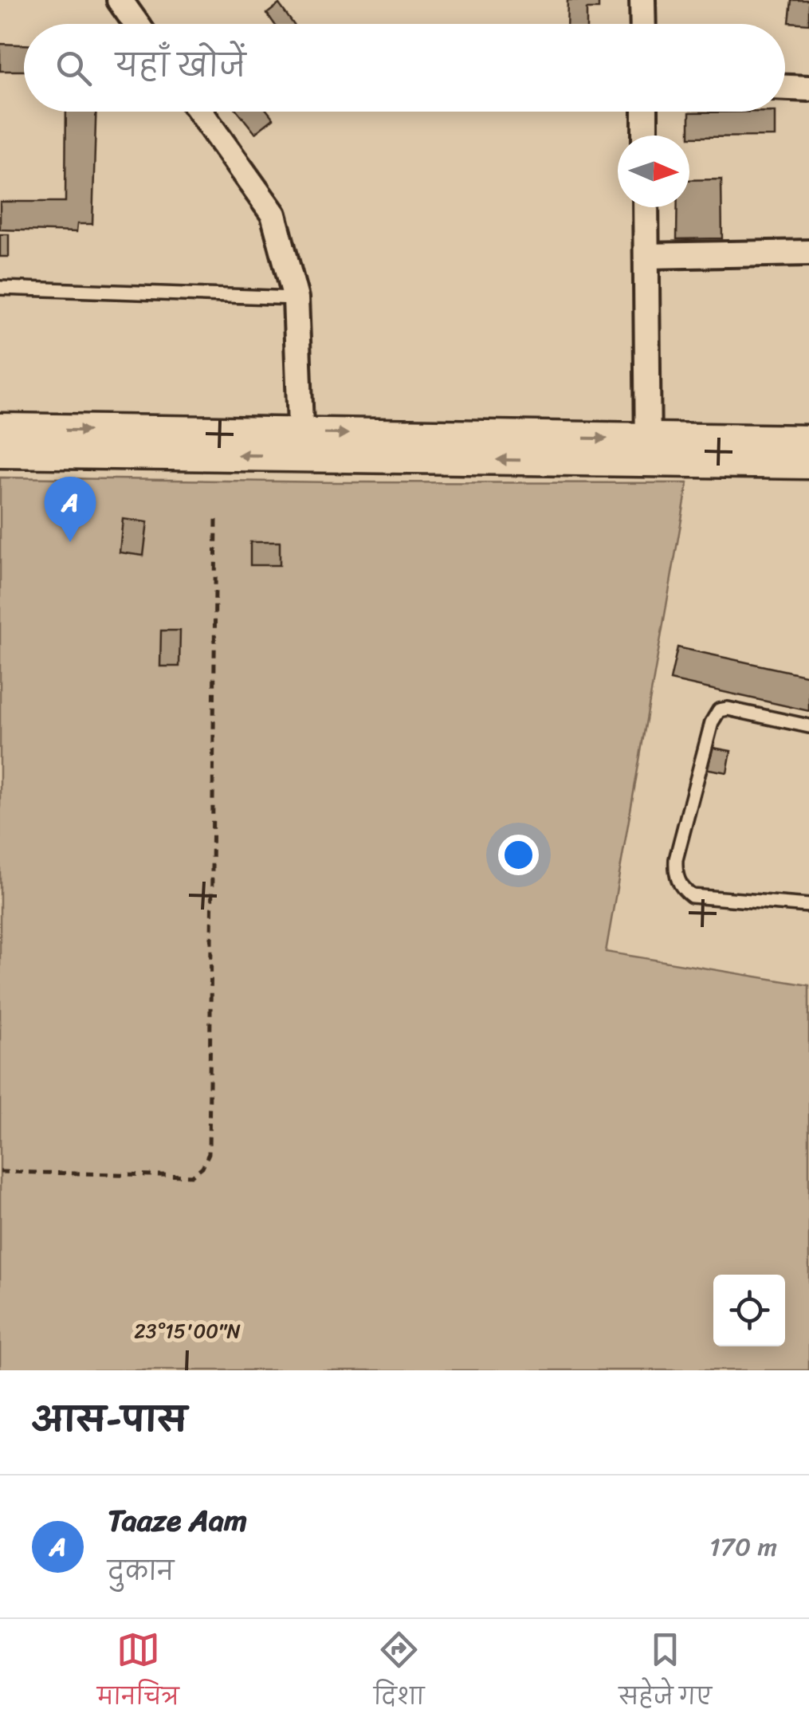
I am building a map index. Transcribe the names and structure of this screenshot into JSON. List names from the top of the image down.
{
  "north": "right",
  "page": {
    "search": "यहाँ खोजें",
    "pins": "A",
    "heading": "आस-पास",
    "list": [
      {
        "mark": "A",
        "name": "Taaze Aam",
        "note": "दुकान",
        "value": "170 m"
      }
    ],
    "nav": ["मानचित्र", "दिशा", "सहेजे गए"]
  },
  "coordinates": ["23°15'00\"N"]
}
